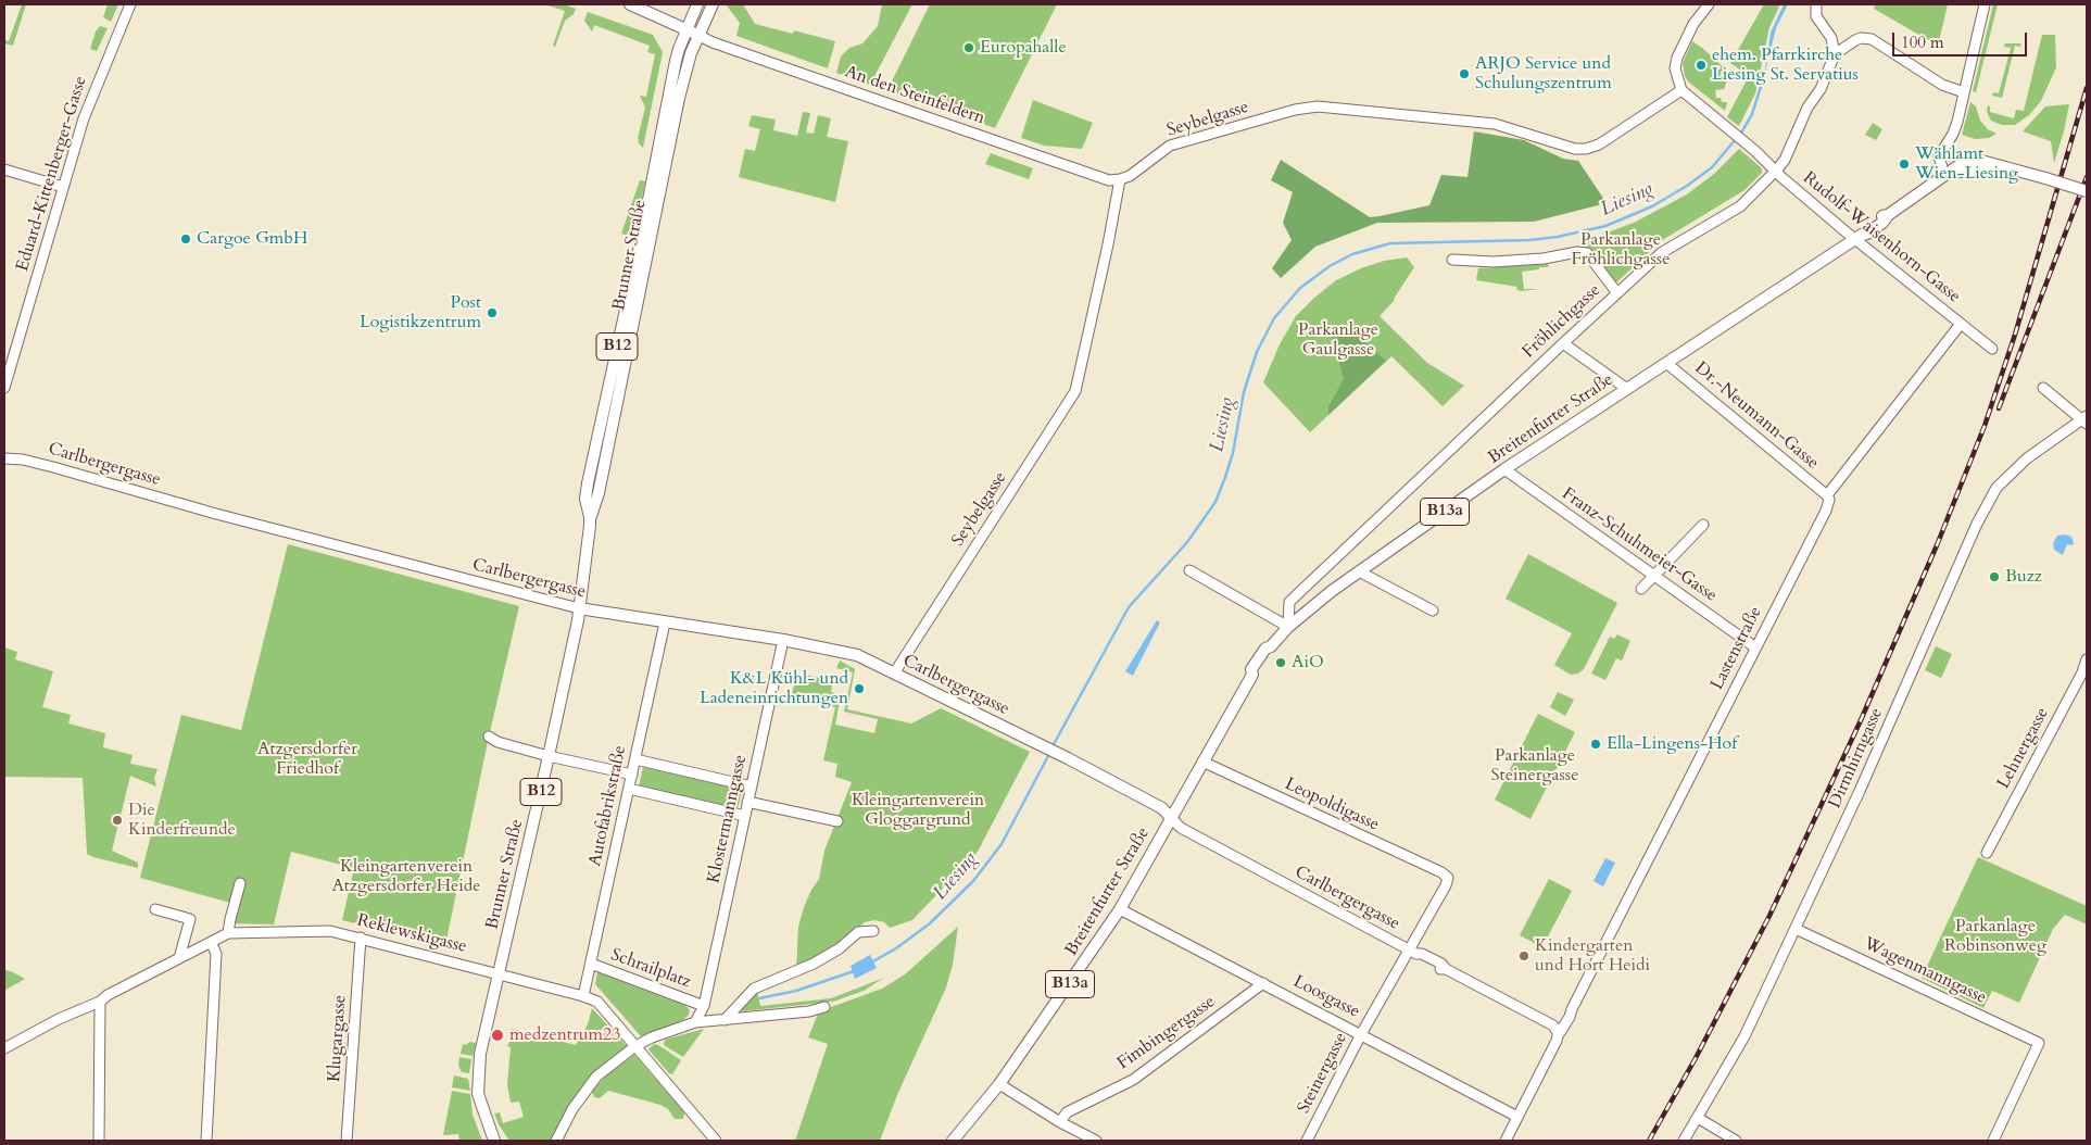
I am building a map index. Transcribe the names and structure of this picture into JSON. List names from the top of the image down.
{
  "streets": {
    "main road": [
      "Brunner Straße",
      "B12",
      "Breitenfurter Straße",
      "Carlbergergasse",
      "B13a"
    ],
    "street": [
      "An den Steinfeldern",
      "Seybelgasse",
      "Eduard-Kittenberger-Gasse",
      "Rudolf-Waisenhorn-Gasse",
      "Fröhlichgasse",
      "Dr.-Neumann-Gasse",
      "Franz-Schuhmeier-Gasse",
      "Lastenstraße",
      "Lehnergasse",
      "Dirmhirngasse",
      "Leopoldigasse",
      "Autofabrikstraße",
      "Klostermanngasse",
      "Reklewskigasse",
      "Schrailplatz",
      "Wagenmanngasse",
      "Loosgasse",
      "Fimbingergasse",
      "Klugargasse",
      "Steinergasse"
    ]
  },
  "crossings": [
    ["An den Steinfeldern", "Seybelgasse"],
    ["An den Steinfeldern", "Brunner Straße"],
    ["Seybelgasse", "Rudolf-Waisenhorn-Gasse"],
    ["Seybelgasse", "Carlbergergasse"],
    ["Rudolf-Waisenhorn-Gasse", "Fröhlichgasse"],
    ["Rudolf-Waisenhorn-Gasse", "Breitenfurter Straße"],
    ["Rudolf-Waisenhorn-Gasse", "Lastenstraße"],
    ["Brunner Straße", "Carlbergergasse"],
    ["Brunner Straße", "Reklewskigasse"],
    ["Fröhlichgasse", "Breitenfurter Straße"],
    ["Dr.-Neumann-Gasse", "Breitenfurter Straße"],
    ["Dr.-Neumann-Gasse", "Lastenstraße"],
    ["Breitenfurter Straße", "Carlbergergasse"],
    ["Breitenfurter Straße", "Franz-Schuhmeier-Gasse"],
    ["Breitenfurter Straße", "Leopoldigasse"],
    ["Breitenfurter Straße", "Loosgasse"],
    ["Carlbergergasse", "Lastenstraße"],
    ["Carlbergergasse", "Autofabrikstraße"],
    ["Carlbergergasse", "Klostermanngasse"],
    ["Carlbergergasse", "Steinergasse"],
    ["Franz-Schuhmeier-Gasse", "Lastenstraße"],
    ["Lastenstraße", "Loosgasse"],
    ["Dirmhirngasse", "Wagenmanngasse"],
    ["Leopoldigasse", "Steinergasse"],
    ["Autofabrikstraße", "Reklewskigasse"],
    ["Autofabrikstraße", "Schrailplatz"],
    ["Klostermanngasse", "Schrailplatz"],
    ["Reklewskigasse", "Klugargasse"],
    ["Loosgasse", "Fimbingergasse"],
    ["Loosgasse", "Steinergasse"]
  ],
  "water": ["Liesing"],
  "parks": [
    "Parkanlage Fröhlichgasse",
    "Parkanlage Gaulgasse",
    "Atzgersdorfer Friedhof",
    "Parkanlage Steinergasse",
    "Kleingartenverein Gloggargrund",
    "Kleingartenverein Atzgersdorfer Heide",
    "Parkanlage Robinsonweg"
  ],
  "places": [
    "Europahalle",
    "ehem. Pfarrkirche Liesing St. Servatius",
    "ARJO Service und Schulungszentrum",
    "Wählamt Wien-Liesing",
    "Cargoe GmbH",
    "Post Logistikzentrum",
    "Buzz",
    "AiO",
    "K&L Kühl- und Ladeneinrichtungen",
    "Ella-Lingens-Hof",
    "Die Kinderfreunde",
    "Kindergarten und Hort Heidi",
    "medzentrum23"
  ],
  "scale_bar": "100 m"
}
